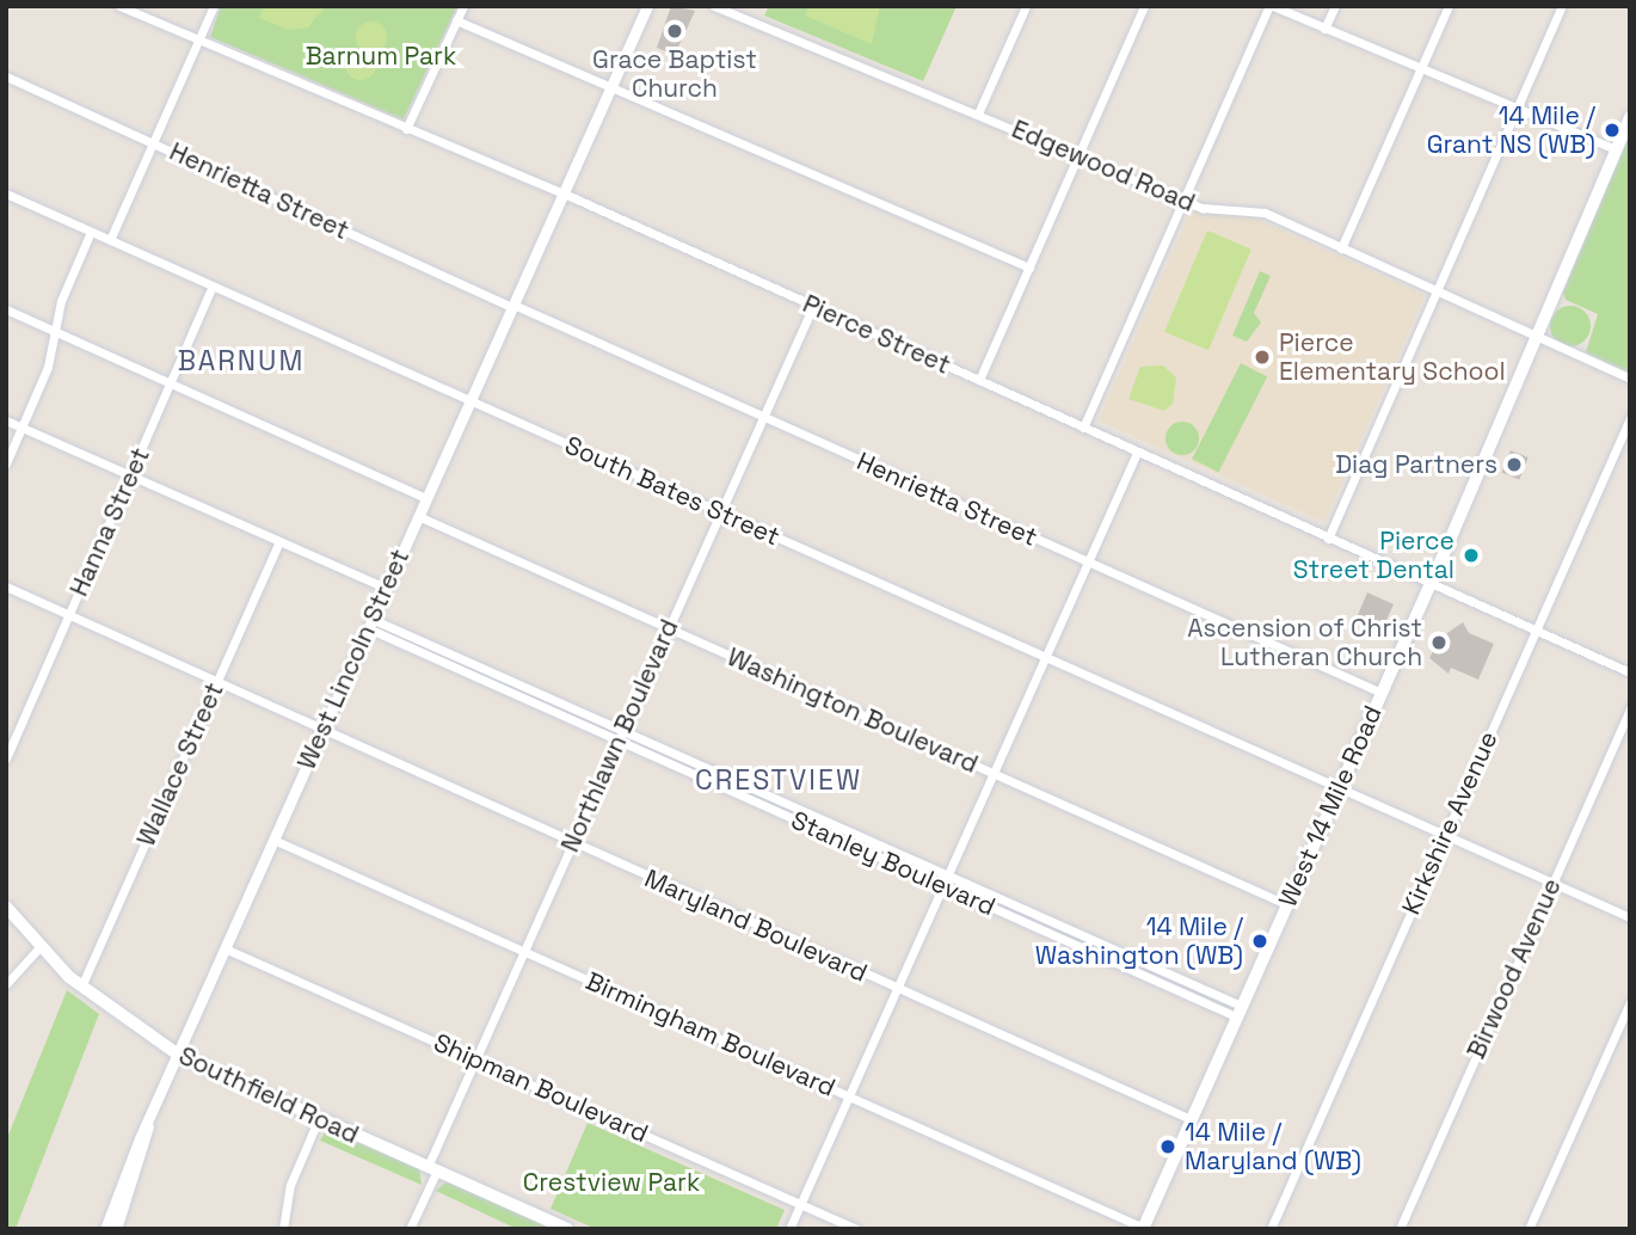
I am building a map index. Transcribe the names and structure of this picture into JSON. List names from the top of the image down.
{
  "streets": {
    "main road": ["West 14 Mile Road", "Southfield Road"],
    "street": [
      "Edgewood Road",
      "Henrietta Street",
      "Pierce Street",
      "South Bates Street",
      "Hanna Street",
      "West Lincoln Street",
      "Washington Boulevard",
      "Northlawn Boulevard",
      "Wallace Street",
      "Kirkshire Avenue",
      "Stanley Boulevard",
      "Maryland Boulevard",
      "Birwood Avenue",
      "Birmingham Boulevard",
      "Shipman Boulevard"
    ]
  },
  "crossings": [
    ["Edgewood Road", "West 14 Mile Road"],
    ["Henrietta Street", "West Lincoln Street"],
    ["Henrietta Street", "Northlawn Boulevard"],
    ["Henrietta Street", "West 14 Mile Road"],
    ["Pierce Street", "West Lincoln Street"],
    ["Pierce Street", "Northlawn Boulevard"],
    ["Pierce Street", "West 14 Mile Road"],
    ["Pierce Street", "Kirkshire Avenue"],
    ["South Bates Street", "Hanna Street"],
    ["South Bates Street", "West Lincoln Street"],
    ["South Bates Street", "Northlawn Boulevard"],
    ["South Bates Street", "West 14 Mile Road"],
    ["South Bates Street", "Kirkshire Avenue"],
    ["South Bates Street", "Birwood Avenue"],
    ["Hanna Street", "Maryland Boulevard"],
    ["West Lincoln Street", "Washington Boulevard"],
    ["West Lincoln Street", "Stanley Boulevard"],
    ["West Lincoln Street", "Maryland Boulevard"],
    ["West Lincoln Street", "Birmingham Boulevard"],
    ["West Lincoln Street", "Shipman Boulevard"],
    ["West Lincoln Street", "Southfield Road"],
    ["Washington Boulevard", "Northlawn Boulevard"],
    ["Washington Boulevard", "West 14 Mile Road"],
    ["Northlawn Boulevard", "Stanley Boulevard"],
    ["Northlawn Boulevard", "Maryland Boulevard"],
    ["Northlawn Boulevard", "Birmingham Boulevard"],
    ["Northlawn Boulevard", "Shipman Boulevard"],
    ["Northlawn Boulevard", "Southfield Road"],
    ["Wallace Street", "Maryland Boulevard"],
    ["Wallace Street", "Southfield Road"],
    ["West 14 Mile Road", "Stanley Boulevard"],
    ["West 14 Mile Road", "Maryland Boulevard"],
    ["West 14 Mile Road", "Birmingham Boulevard"]
  ],
  "districts": ["BARNUM", "CRESTVIEW"],
  "parks": ["Barnum Park", "Crestview Park"],
  "places": [
    "Grace Baptist Church",
    "14 Mile / Grant NS (WB)",
    "Pierce Elementary School",
    "Diag Partners",
    "Pierce Street Dental",
    "Ascension of Christ Lutheran Church",
    "14 Mile / Washington (WB)",
    "14 Mile / Maryland (WB)"
  ]
}
